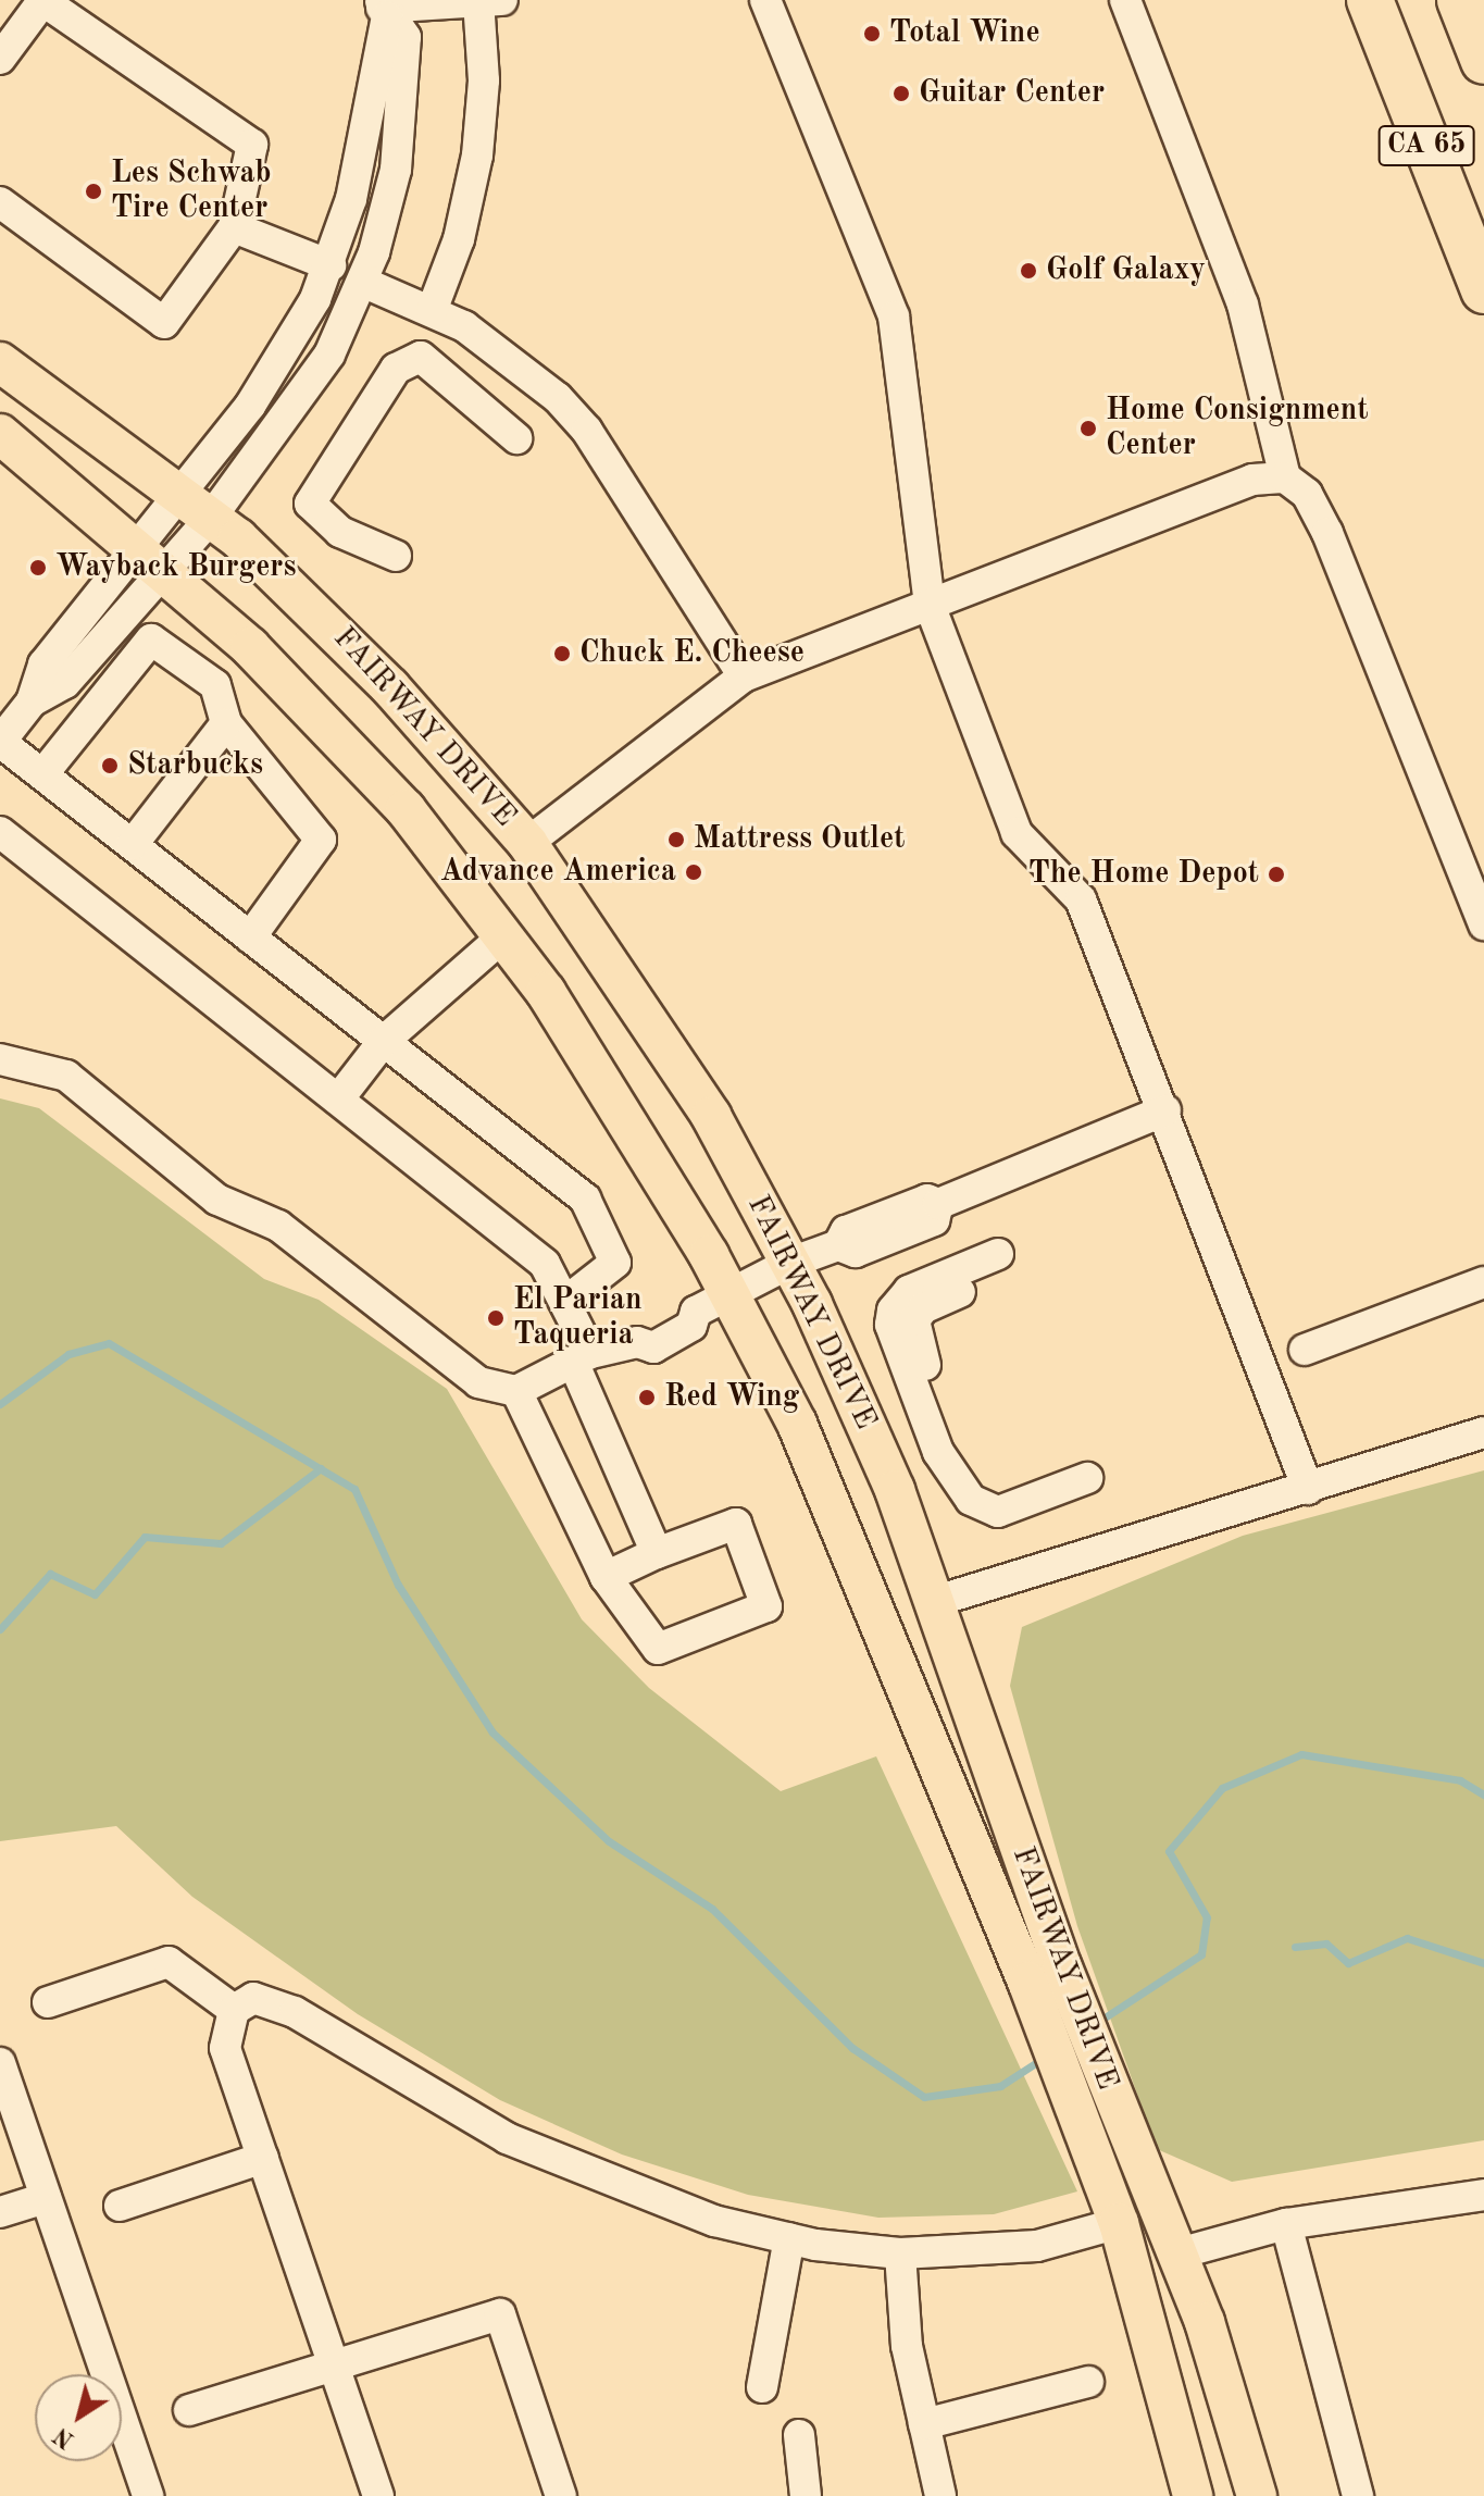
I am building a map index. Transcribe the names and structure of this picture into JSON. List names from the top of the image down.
{
  "streets": {
    "highway": ["CA 65"],
    "main road": ["FAIRWAY DRIVE"]
  },
  "places": [
    "Total Wine",
    "Guitar Center",
    "Les Schwab Tire Center",
    "Golf Galaxy",
    "Home Consignment Center",
    "Wayback Burgers",
    "Chuck E. Cheese",
    "Starbucks",
    "Mattress Outlet",
    "Advance America",
    "The Home Depot",
    "El Parian Taqueria",
    "Red Wing"
  ],
  "north": "bottom left"
}
